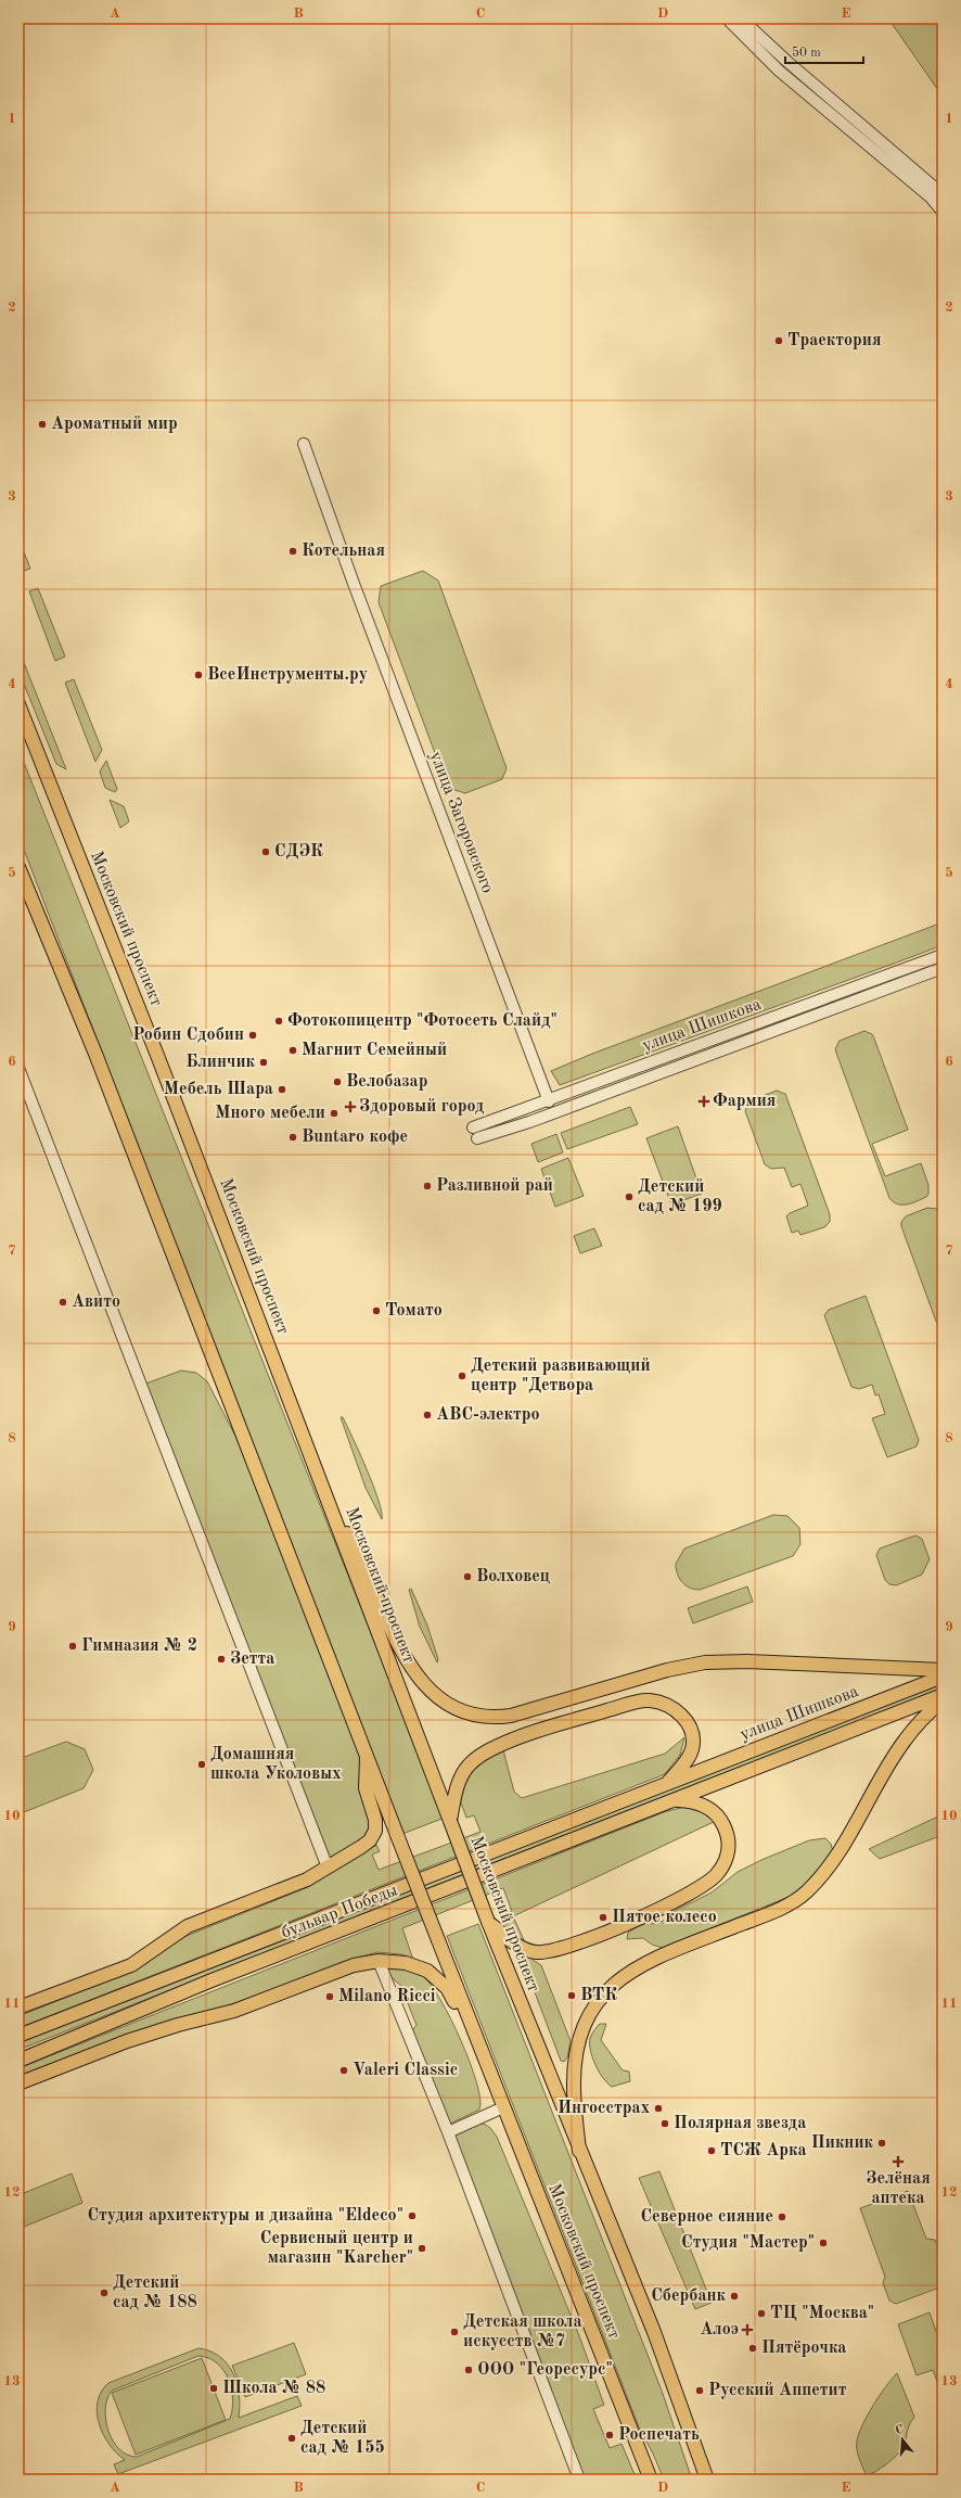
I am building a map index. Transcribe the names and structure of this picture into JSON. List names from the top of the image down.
{
  "streets": {
    "main road": ["Московский проспект", "улица Шишкова", "бульвар Победы"],
    "street": ["улица Загоровского"]
  },
  "crossings": [
    ["улица Загоровского", "улица Шишкова"],
    ["улица Шишкова", "бульвар Победы"]
  ],
  "places": {
    "other": [
      "Траектория",
      "Ароматный мир",
      "Котельная",
      "ВсеИнструменты.ру",
      "СДЭК",
      "Фотокопицентр \"Фотосеть Слайд\"",
      "Робин Сдобин",
      "Магнит Семейный",
      "Блинчик",
      "Велобазар",
      "Мебель Шара",
      "Много мебели",
      "Buntaro кофе",
      "Разливной рай",
      "Детский сад № 199",
      "Авито",
      "Томато",
      "Детский развивающий центр \"Детвора",
      "АВС-электро",
      "Волховец",
      "Гимназия № 2",
      "Зетта",
      "Домашняя школа Уколовых",
      "Пятое колесо",
      "ВТК",
      "Milano Ricci",
      "Valeri Classic",
      "Ингосстрах",
      "Полярная звезда",
      "Пикник",
      "ТСЖ Арка",
      "Студия архитектуры и дизайна \"Eldeco\"",
      "Северное сияние",
      "Студия \"Мастер\"",
      "Сервисный центр и магазин \"Karcher\"",
      "Детский сад № 188",
      "Сбербанк",
      "ТЦ \"Москва\"",
      "Детская школа искусств №7",
      "Пятёрочка",
      "ООО \"Георесурс\"",
      "Школа № 88",
      "Русский Аппетит",
      "Роспечать",
      "Детский сад № 155"
    ],
    "health": [
      "Фармия",
      "Здоровый город",
      "Зелёная аптека",
      "Алоэ"
    ]
  },
  "scale_bar": "50 m",
  "north": "top",
  "grid": {
    "columns": [
      "A",
      "B",
      "C",
      "D",
      "E"
    ],
    "rows": [
      "1",
      "2",
      "3",
      "4",
      "5",
      "6",
      "7",
      "8",
      "9",
      "10",
      "11",
      "12",
      "13"
    ]
  }
}
